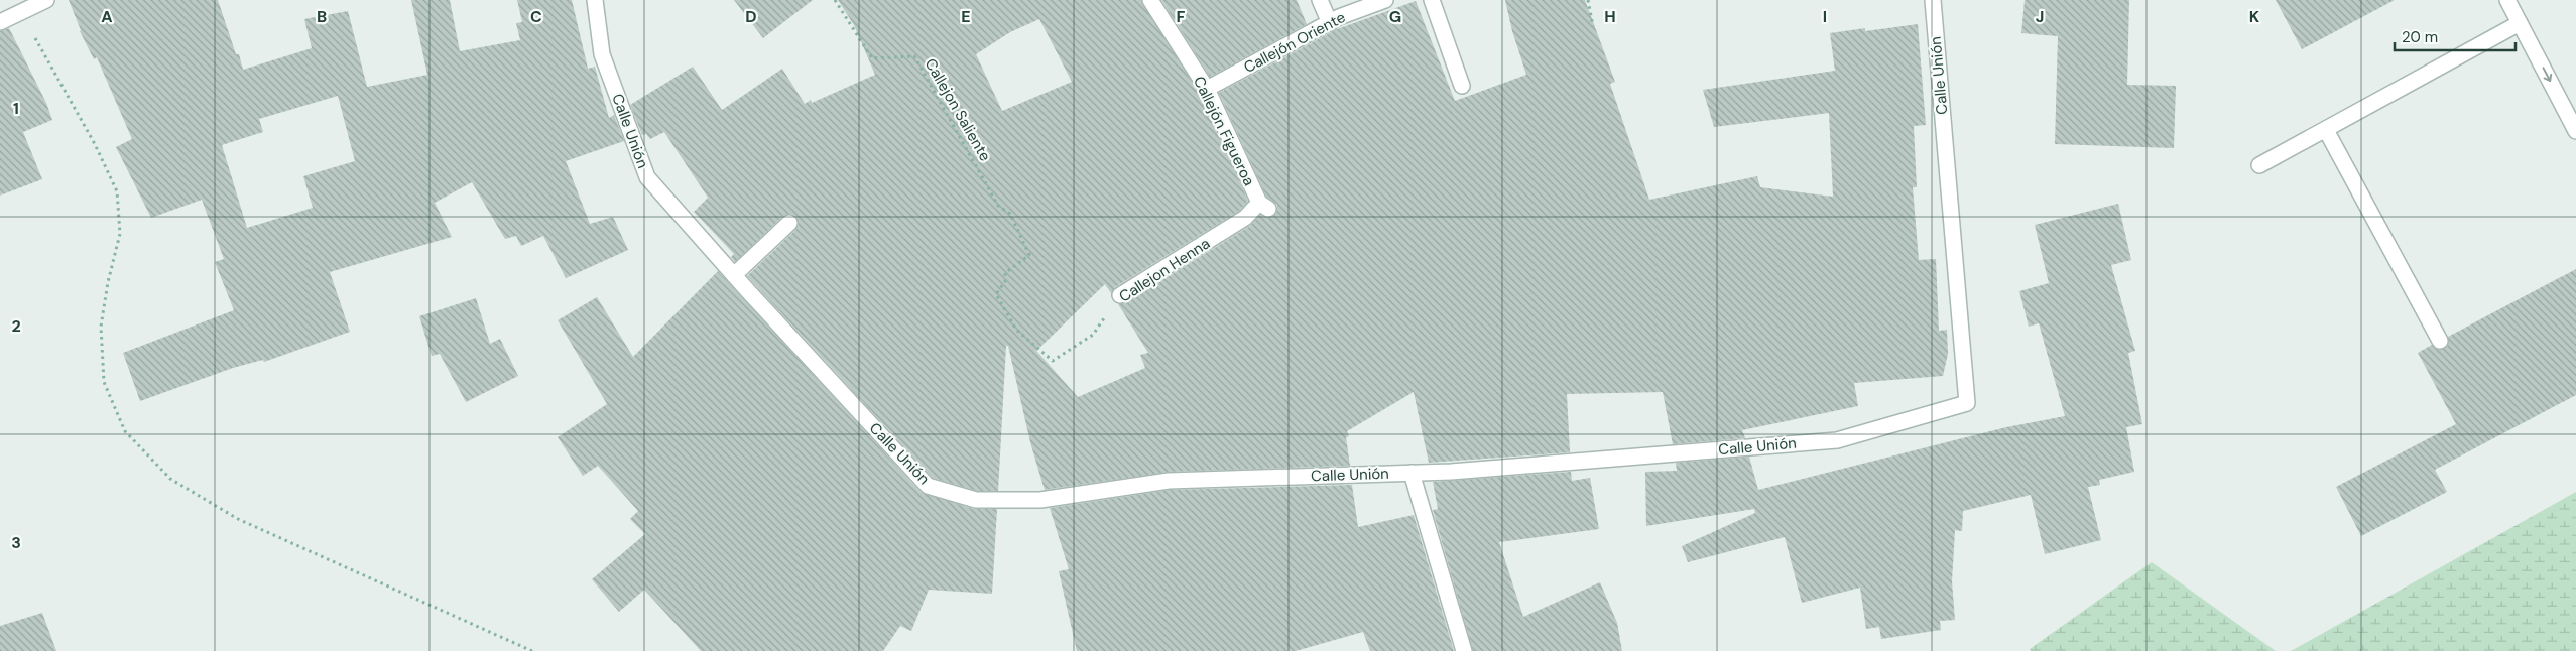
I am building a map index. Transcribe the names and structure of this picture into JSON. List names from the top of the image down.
{
  "streets": {
    "street": [
      "Callejón Oriente",
      "Calle Unión",
      "Callejón Figueroa",
      "Callejon Henna"
    ],
    "path": ["Callejon Saliente"]
  },
  "crossings": [
    ["Callejón Oriente", "Callejón Figueroa"],
    ["Callejon Saliente", "Callejon Henna"],
    ["Callejón Figueroa", "Callejon Henna"]
  ],
  "scale_bar": "20 m",
  "grid": {
    "columns": [
      "A",
      "B",
      "C",
      "D",
      "E",
      "F",
      "G",
      "H",
      "I",
      "J",
      "K"
    ],
    "rows": ["1", "2", "3"]
  }
}
